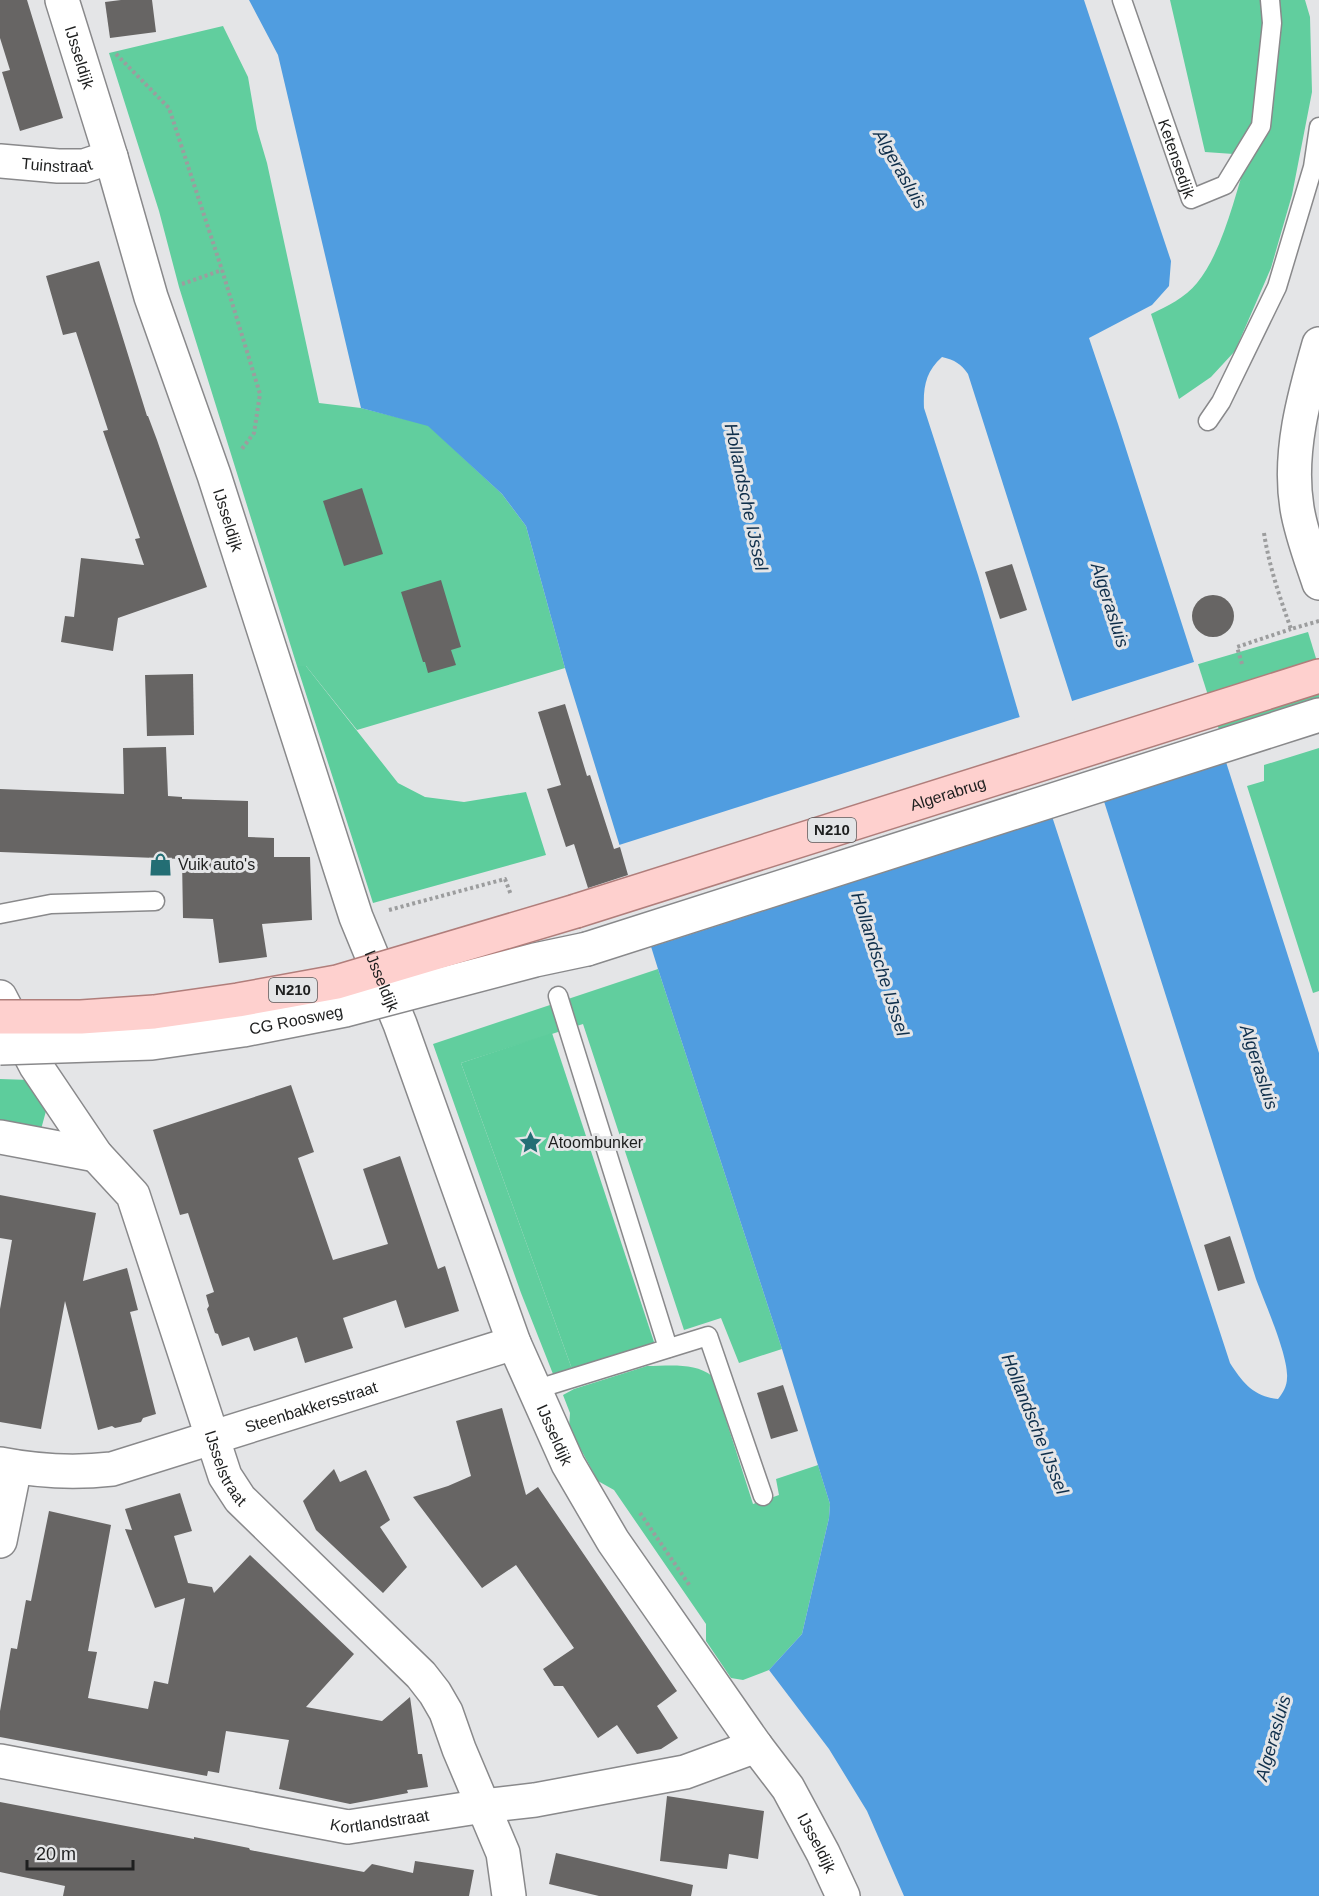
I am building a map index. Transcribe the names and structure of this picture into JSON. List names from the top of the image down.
{
  "streets": {
    "main road": ["Algerabrug", "N210", "CG Roosweg"],
    "street": [
      "IJsseldijk",
      "Tuinstraat",
      "Steenbakkersstraat",
      "IJsselstraat",
      "Kortlandstraat"
    ],
    "lane": ["Ketensedijk"]
  },
  "crossings": [
    ["IJsseldijk", "Tuinstraat"],
    ["IJsseldijk", "Steenbakkersstraat"],
    ["IJsseldijk", "Kortlandstraat"],
    ["Algerabrug", "CG Roosweg"],
    ["Steenbakkersstraat", "IJsselstraat"],
    ["IJsselstraat", "Kortlandstraat"]
  ],
  "water": ["Algerasluis", "Hollandsche IJssel"],
  "places": {
    "shop": ["Vuik auto's"],
    "place": ["Atoombunker"]
  },
  "scale_bar": "20 m"
}
